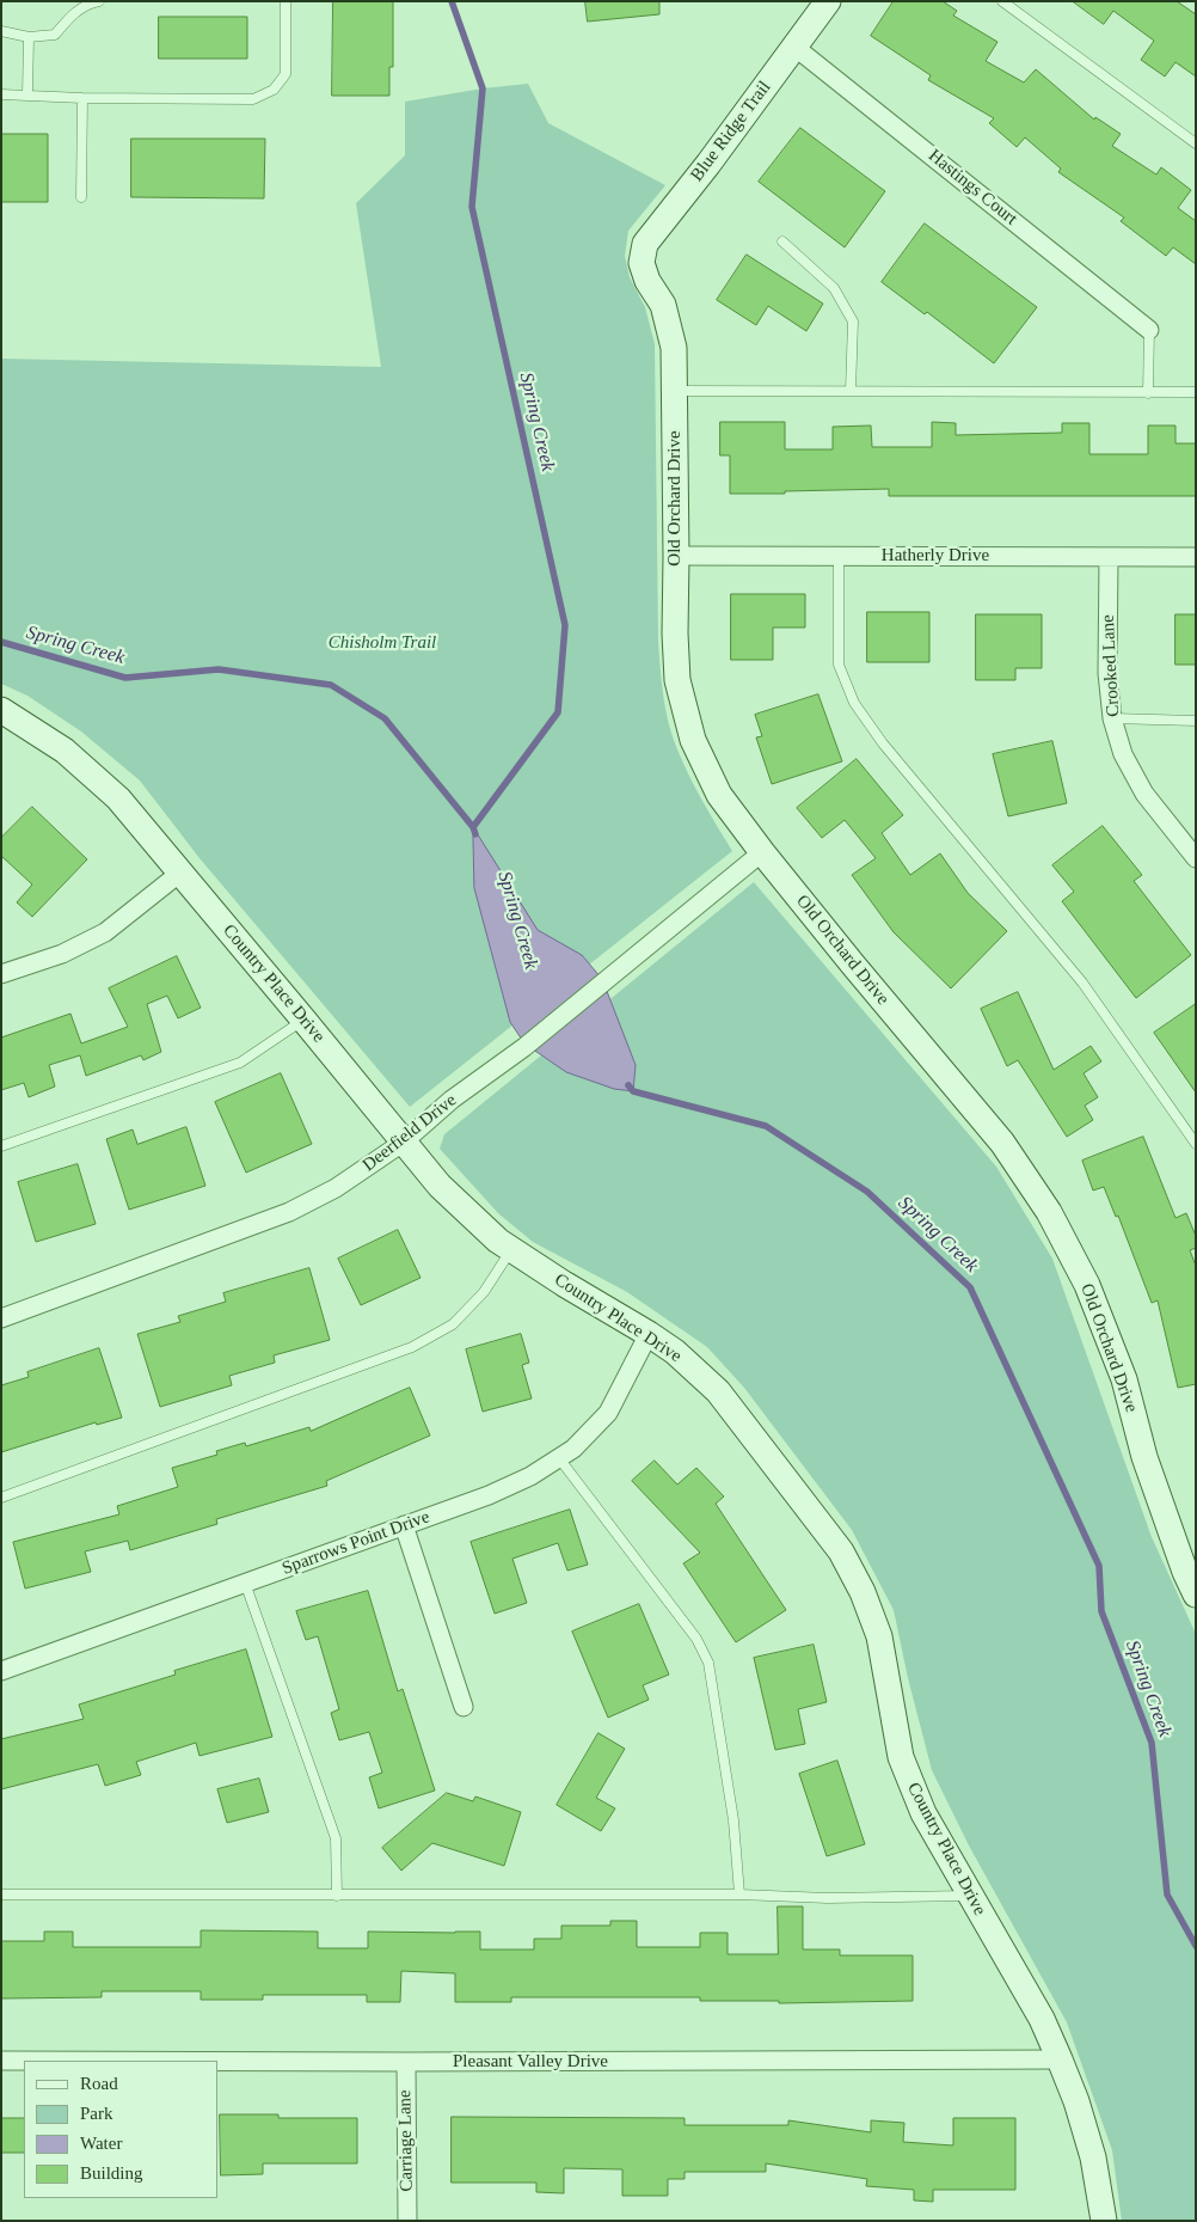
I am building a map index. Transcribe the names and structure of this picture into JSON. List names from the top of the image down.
{
  "streets": {
    "street": [
      "Blue Ridge Trail",
      "Hastings Court",
      "Old Orchard Drive",
      "Hatherly Drive",
      "Crooked Lane",
      "Country Place Drive",
      "Deerfield Drive",
      "Sparrows Point Drive",
      "Pleasant Valley Drive",
      "Carriage Lane"
    ]
  },
  "crossings": [
    ["Blue Ridge Trail", "Hastings Court"],
    ["Blue Ridge Trail", "Old Orchard Drive"],
    ["Old Orchard Drive", "Hatherly Drive"],
    ["Old Orchard Drive", "Deerfield Drive"],
    ["Hatherly Drive", "Crooked Lane"],
    ["Country Place Drive", "Deerfield Drive"],
    ["Country Place Drive", "Sparrows Point Drive"],
    ["Country Place Drive", "Pleasant Valley Drive"],
    ["Pleasant Valley Drive", "Carriage Lane"]
  ],
  "water": ["Spring Creek"],
  "parks": ["Chisholm Trail"],
  "legend": [
    "Road",
    "Park",
    "Water",
    "Building"
  ]
}
